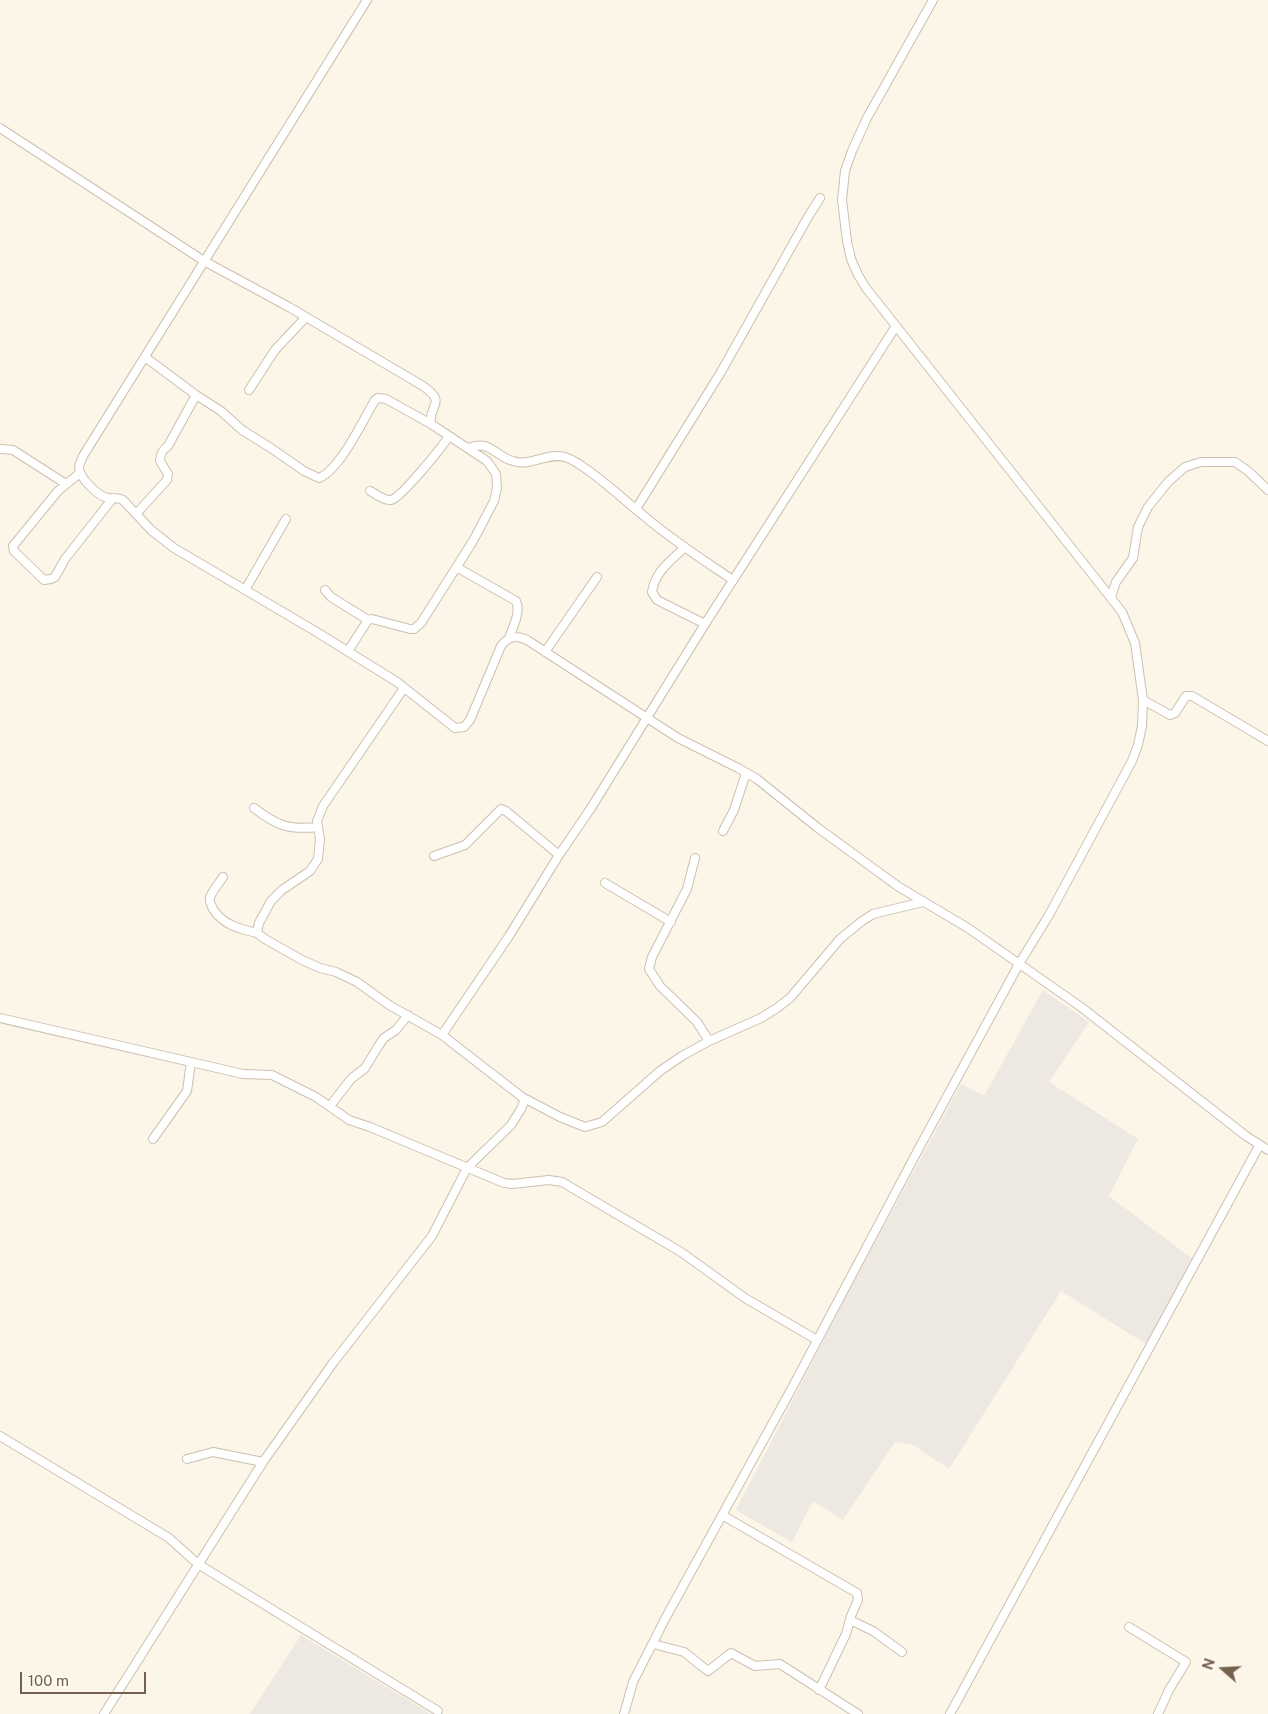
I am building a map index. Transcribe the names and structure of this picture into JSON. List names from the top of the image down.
{
  "scale_bar": "100 m",
  "north": "left"
}
